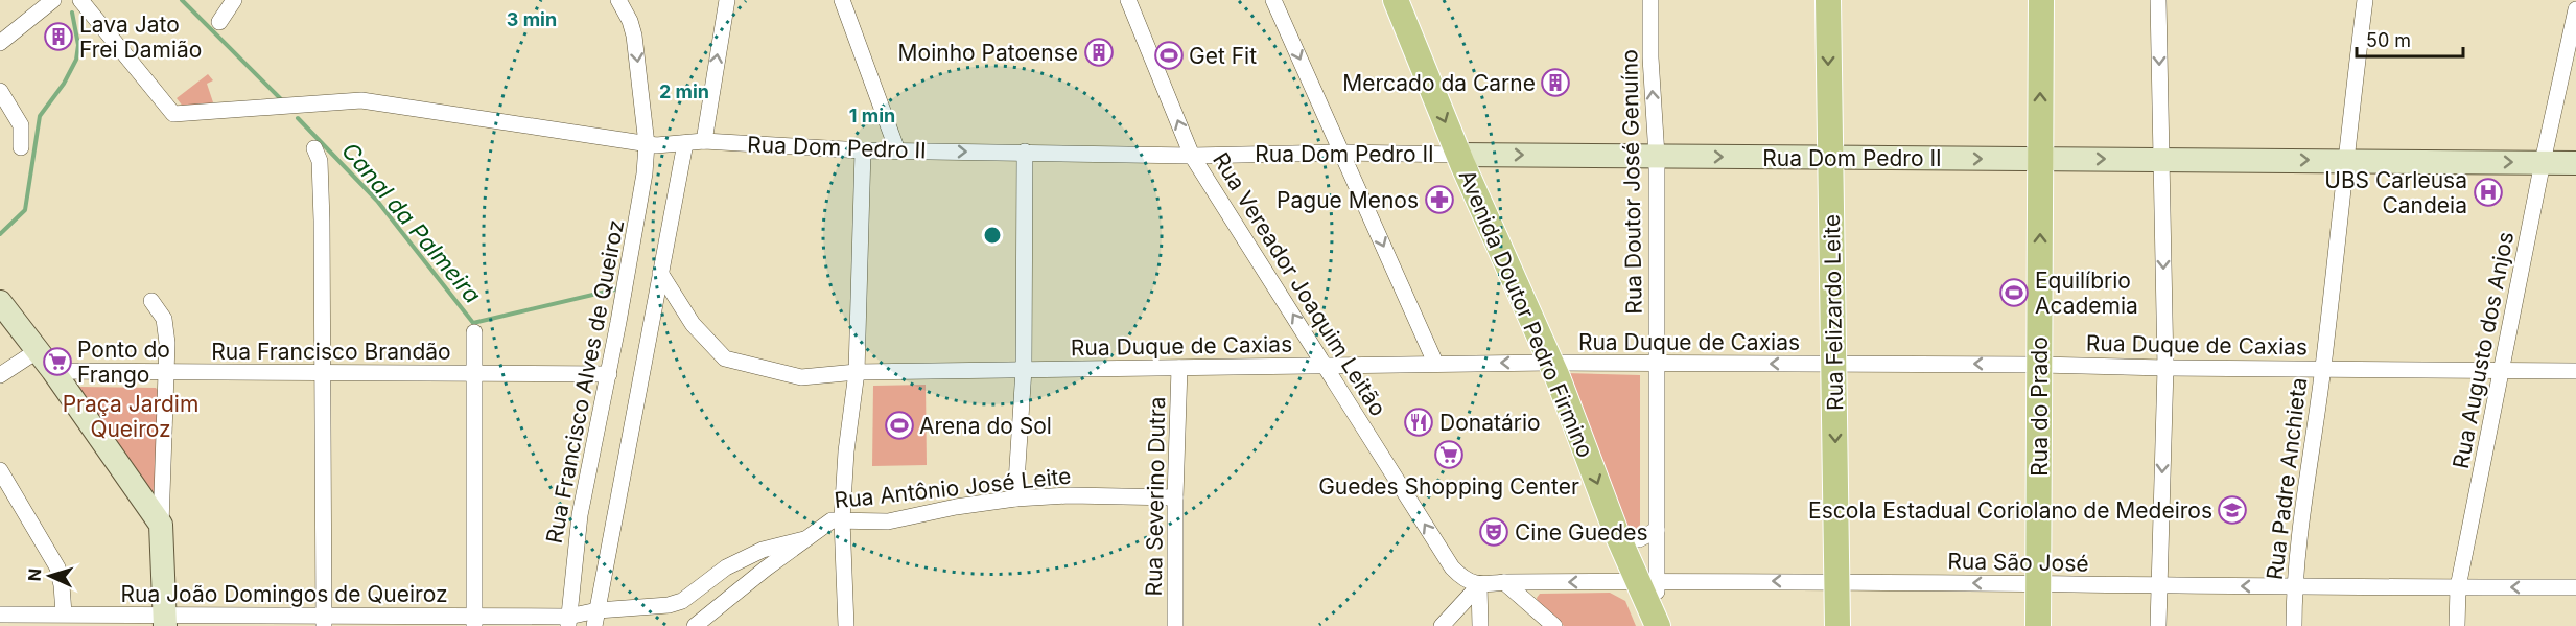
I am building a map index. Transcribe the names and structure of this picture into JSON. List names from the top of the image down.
{
  "streets": {
    "main road": ["Rua Felizardo Leite", "Avenida Doutor Pedro Firmino", "Rua do Prado"],
    "street": [
      "Rua Dom Pedro II",
      "Rua Doutor José Genuíno",
      "Rua Vereador Joaquim Leitão",
      "Rua Duque de Caxias",
      "Rua Augusto dos Anjos",
      "Rua Francisco Brandão",
      "Rua Francisco Alves de Queiroz",
      "Rua Padre Anchieta",
      "Rua Antônio José Leite",
      "Rua Severino Dutra",
      "Rua São José",
      "Rua João Domingos de Queiroz"
    ]
  },
  "crossings": [
    ["Rua Dom Pedro II", "Rua Doutor José Genuíno"],
    ["Rua Dom Pedro II", "Rua Vereador Joaquim Leitão"],
    ["Rua Dom Pedro II", "Rua Felizardo Leite"],
    ["Rua Dom Pedro II", "Avenida Doutor Pedro Firmino"],
    ["Rua Dom Pedro II", "Rua Augusto dos Anjos"],
    ["Rua Dom Pedro II", "Rua Francisco Alves de Queiroz"],
    ["Rua Dom Pedro II", "Rua do Prado"],
    ["Rua Dom Pedro II", "Rua Padre Anchieta"],
    ["Rua Doutor José Genuíno", "Avenida Doutor Pedro Firmino"],
    ["Rua Doutor José Genuíno", "Rua Duque de Caxias"],
    ["Rua Doutor José Genuíno", "Rua São José"],
    ["Rua Vereador Joaquim Leitão", "Rua Duque de Caxias"],
    ["Rua Vereador Joaquim Leitão", "Rua São José"],
    ["Rua Felizardo Leite", "Rua Duque de Caxias"],
    ["Rua Felizardo Leite", "Rua São José"],
    ["Avenida Doutor Pedro Firmino", "Rua Duque de Caxias"],
    ["Avenida Doutor Pedro Firmino", "Rua São José"],
    ["Rua Duque de Caxias", "Rua Augusto dos Anjos"],
    ["Rua Duque de Caxias", "Rua do Prado"],
    ["Rua Duque de Caxias", "Rua Padre Anchieta"],
    ["Rua Duque de Caxias", "Rua Severino Dutra"],
    ["Rua Augusto dos Anjos", "Rua São José"],
    ["Rua Francisco Brandão", "Rua Francisco Alves de Queiroz"],
    ["Rua Francisco Alves de Queiroz", "Rua João Domingos de Queiroz"],
    ["Rua do Prado", "Rua São José"],
    ["Rua Padre Anchieta", "Rua São José"],
    ["Rua Antônio José Leite", "Rua Severino Dutra"],
    ["Rua Antônio José Leite", "Rua João Domingos de Queiroz"]
  ],
  "one_way": [
    "Rua Dom Pedro II",
    "Rua Felizardo Leite",
    "Avenida Doutor Pedro Firmino",
    "Rua do Prado",
    "Rua São José"
  ],
  "water": ["Canal da Palmeira"],
  "parks": ["Praça Jardim Queiroz"],
  "places": {
    "building": ["Lava Jato Frei Damião", "Moinho Patoense", "Mercado da Carne"],
    "sports": ["Get Fit", "Equilíbrio Academia", "Arena do Sol"],
    "hospital": ["UBS Carleusa Candeia"],
    "pharmacy": ["Pague Menos"],
    "supermarket": ["Ponto do Frango", "Guedes Shopping Center"],
    "restaurant": ["Donatário"],
    "school or university": ["Escola Estadual Coriolano de Medeiros"],
    "theatre": ["Cine Guedes"]
  },
  "scale_bar": "50 m",
  "north": "left",
  "rings": ["3 min", "2 min", "1 min"]
}
